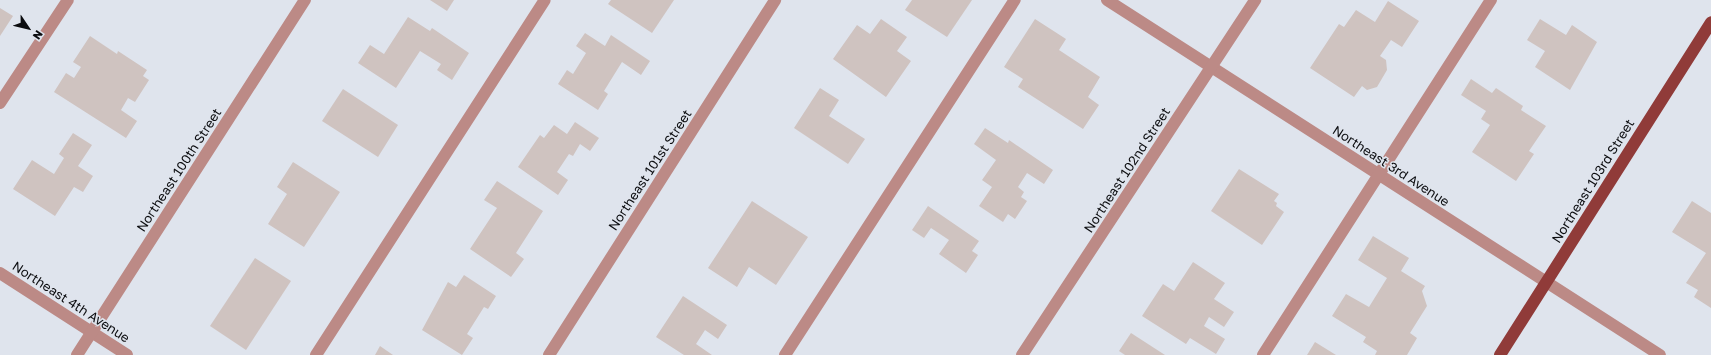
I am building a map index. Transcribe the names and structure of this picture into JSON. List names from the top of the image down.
{
  "streets": {
    "main road": ["Northeast 103rd Street"],
    "street": [
      "Northeast 3rd Avenue",
      "Northeast 100th Street",
      "Northeast 101st Street",
      "Northeast 102nd Street",
      "Northeast 4th Avenue"
    ]
  },
  "crossings": [
    ["Northeast 3rd Avenue", "Northeast 102nd Street"],
    ["Northeast 3rd Avenue", "Northeast 103rd Street"],
    ["Northeast 100th Street", "Northeast 4th Avenue"]
  ],
  "north": "bottom right"
}
